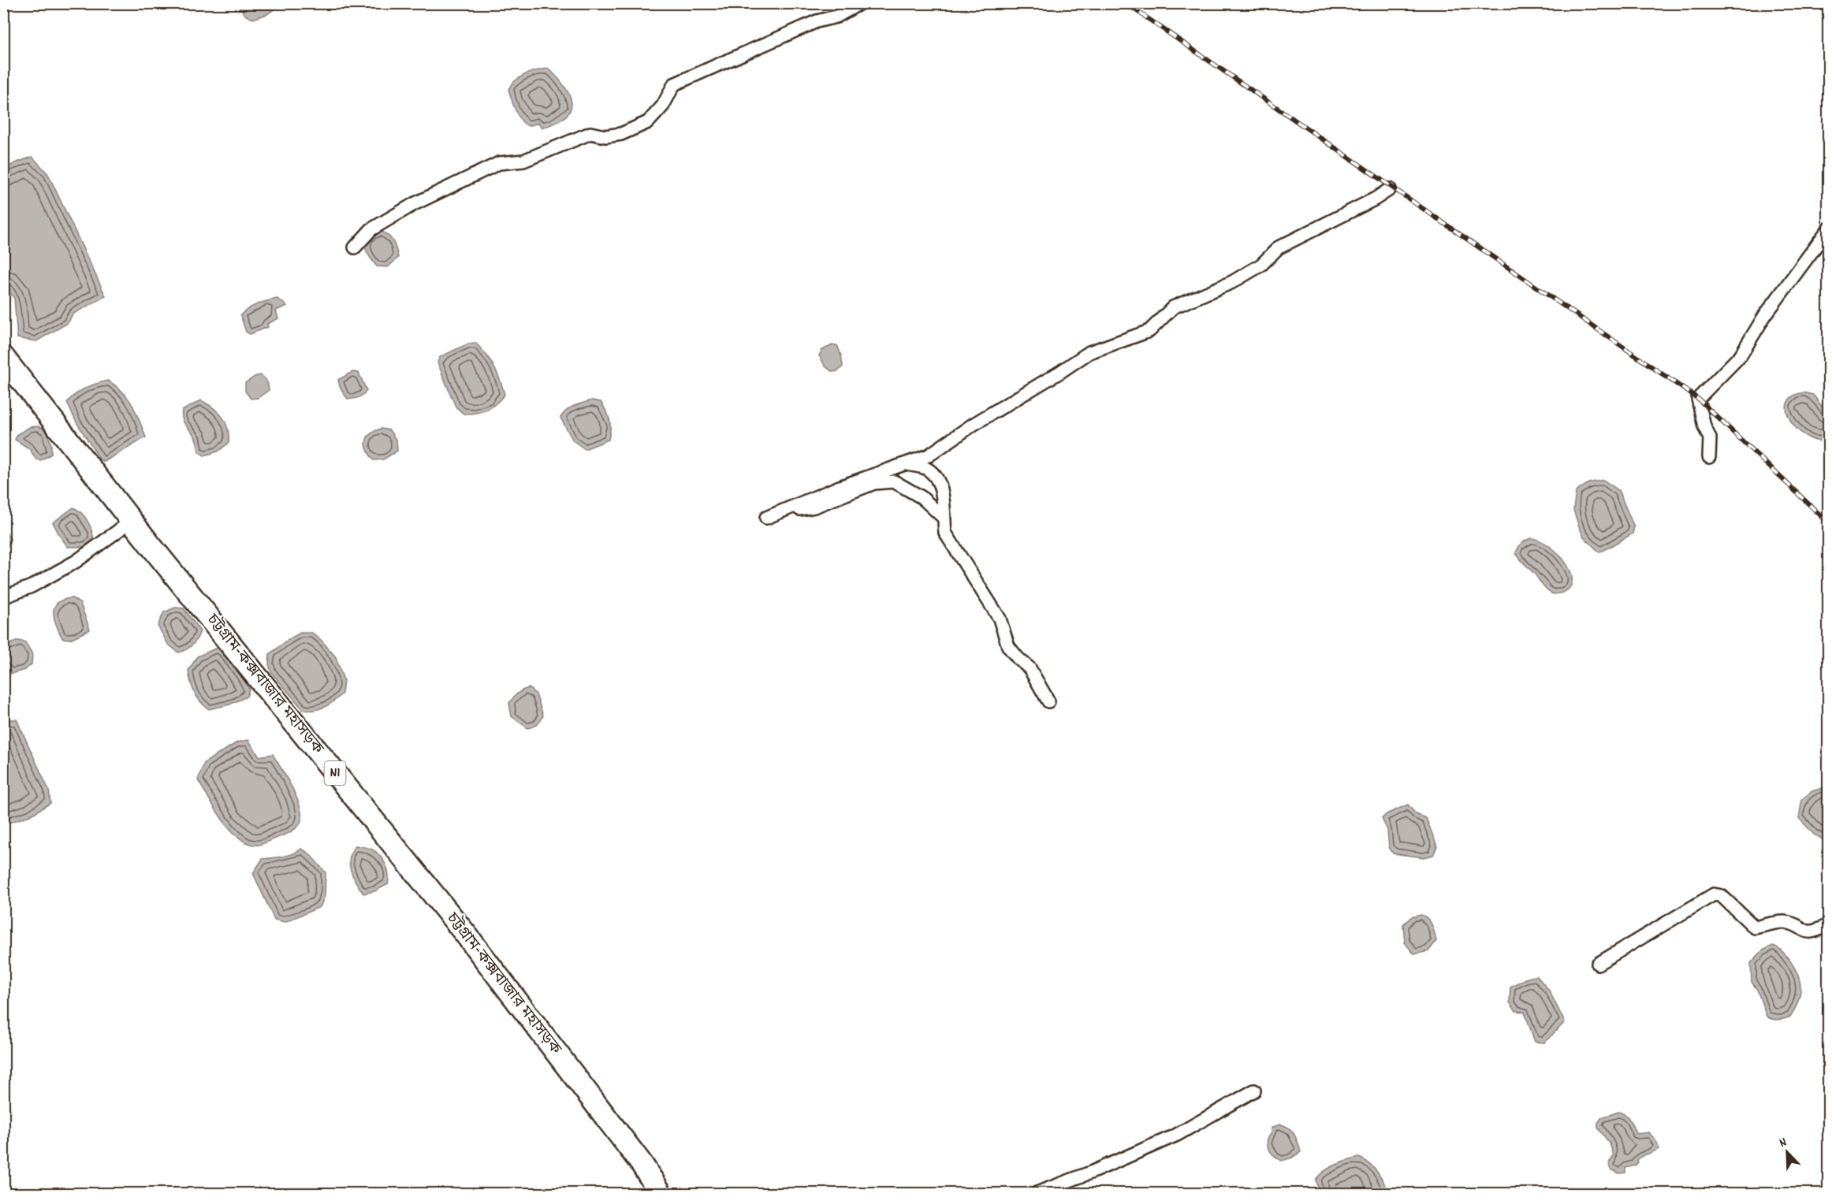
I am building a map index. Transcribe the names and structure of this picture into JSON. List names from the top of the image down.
{
  "streets": {
    "highway": ["চট্টগ্রাম-কক্সবাজার মহাসড়ক", "N1"]
  },
  "north": "top left"
}
